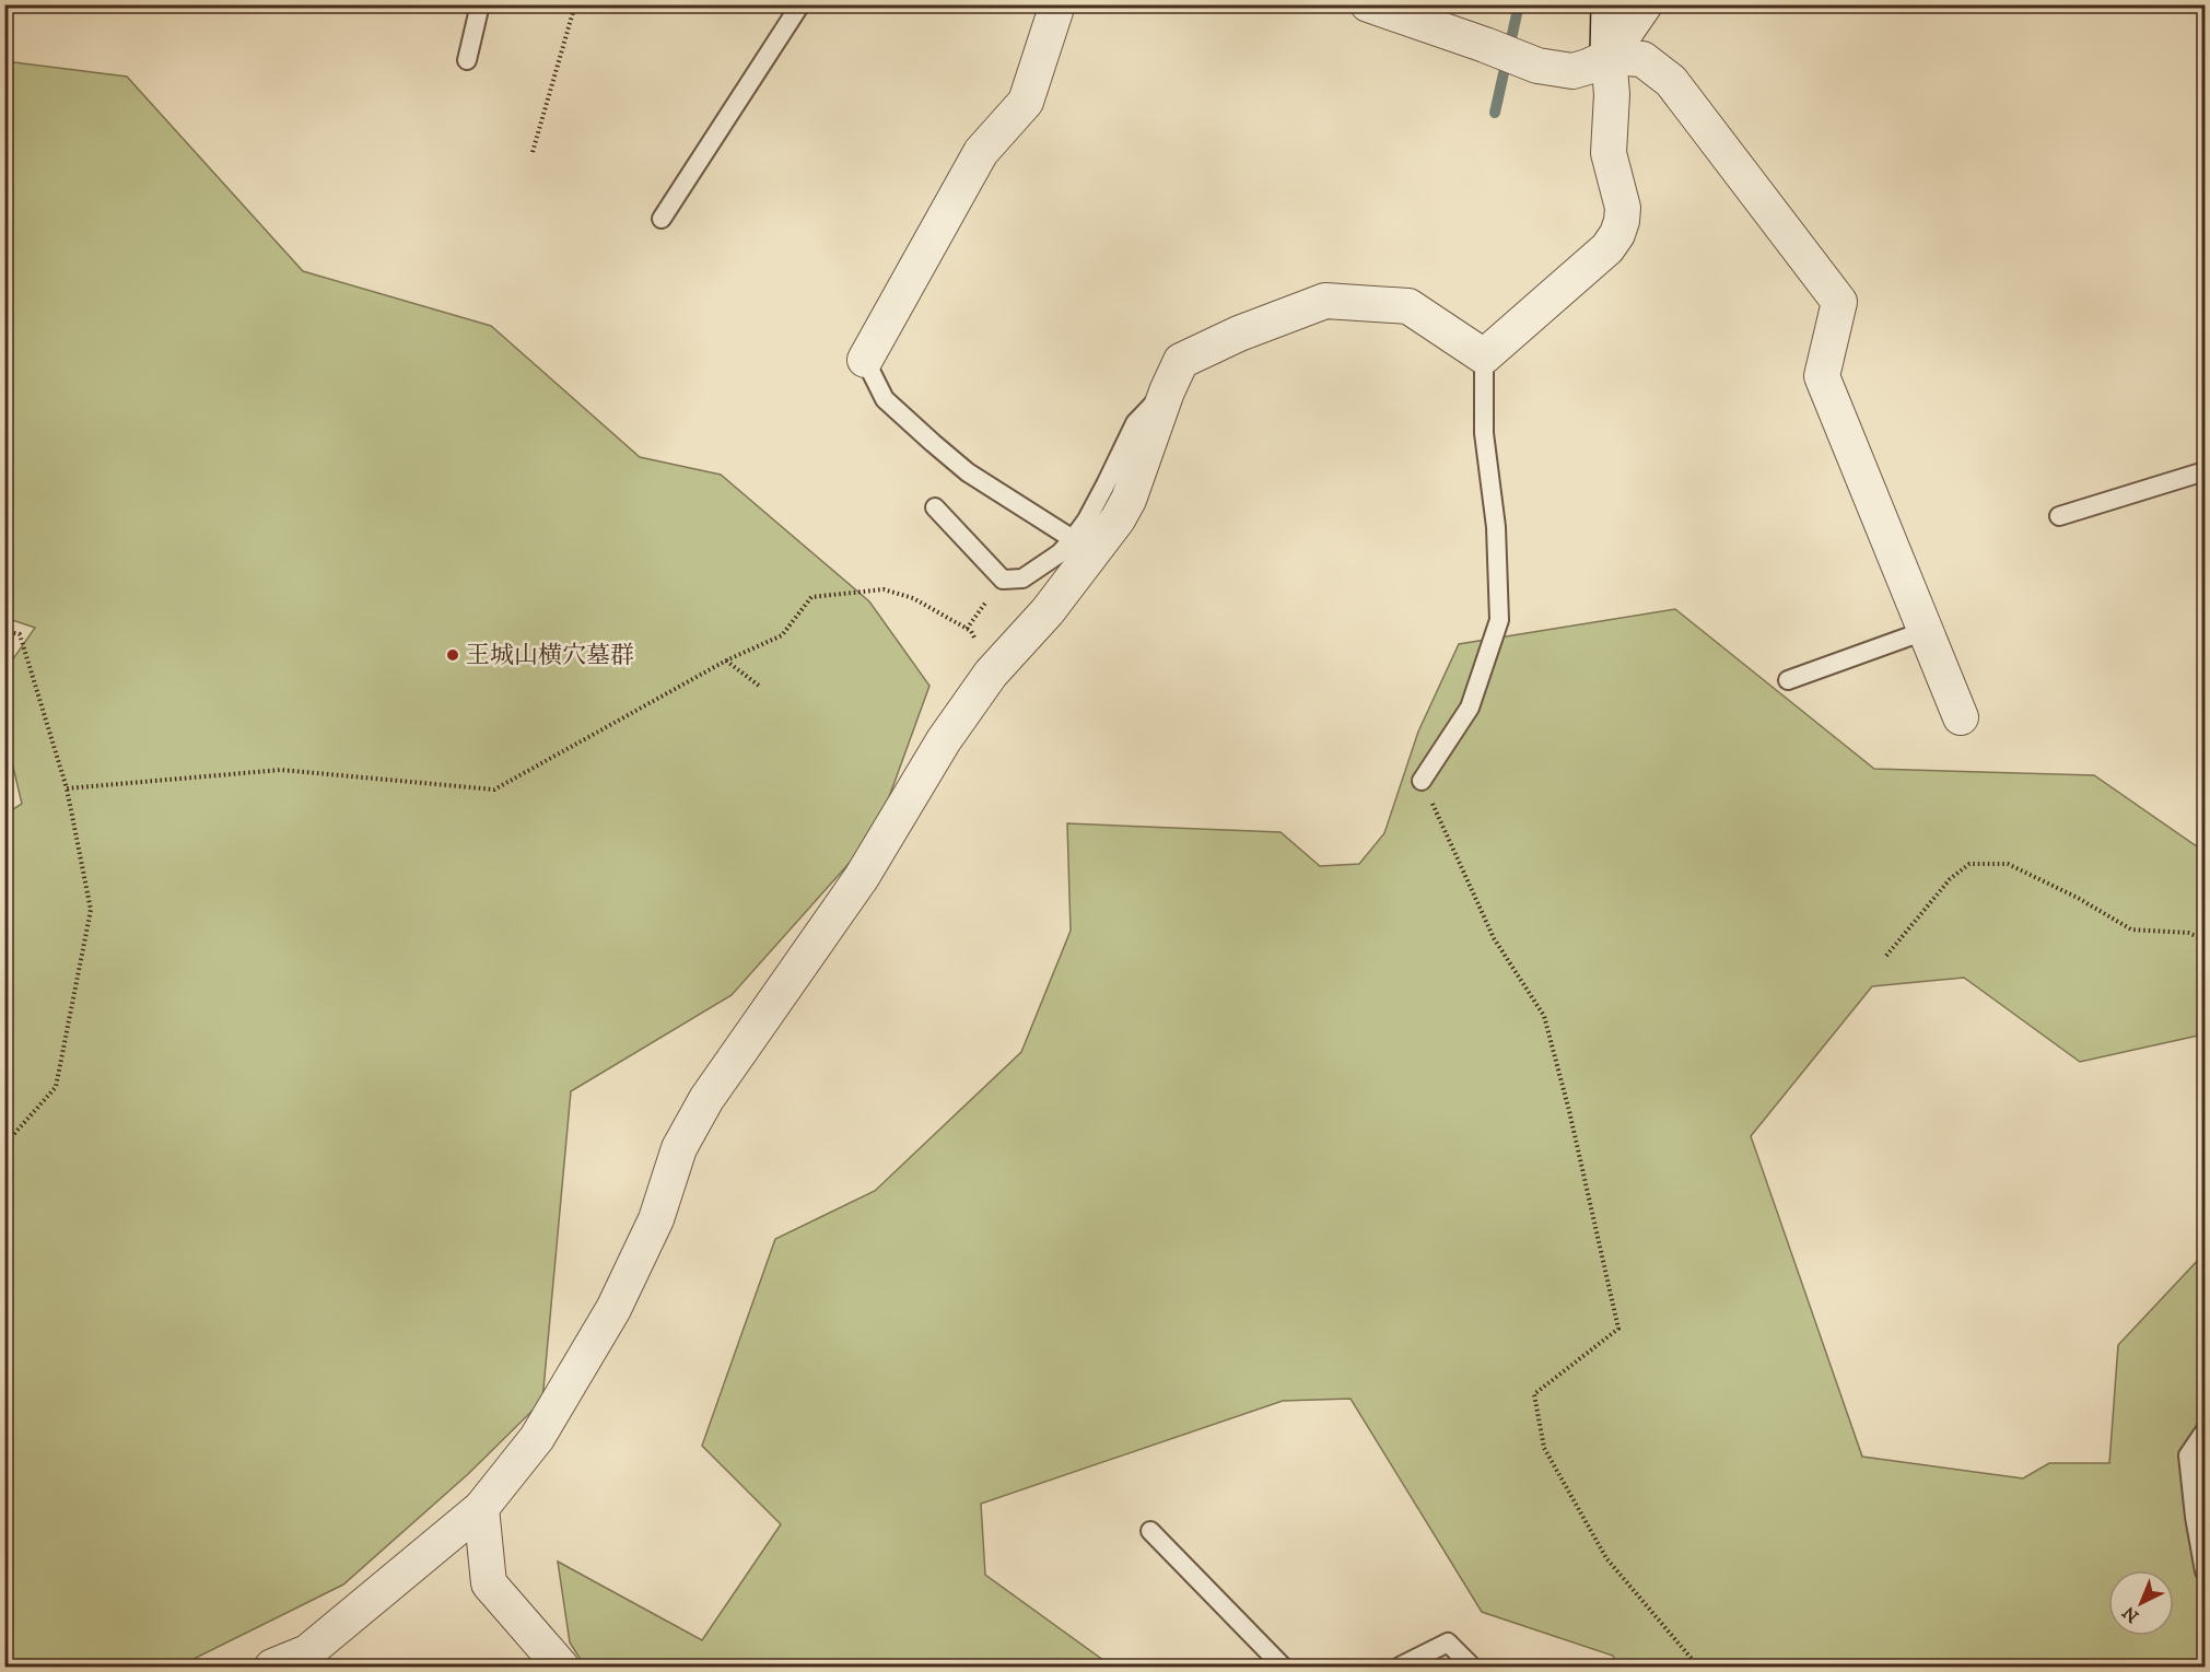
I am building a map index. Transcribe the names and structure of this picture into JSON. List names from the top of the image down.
{
  "places": ["王城山横穴墓群"],
  "north": "bottom left"
}
